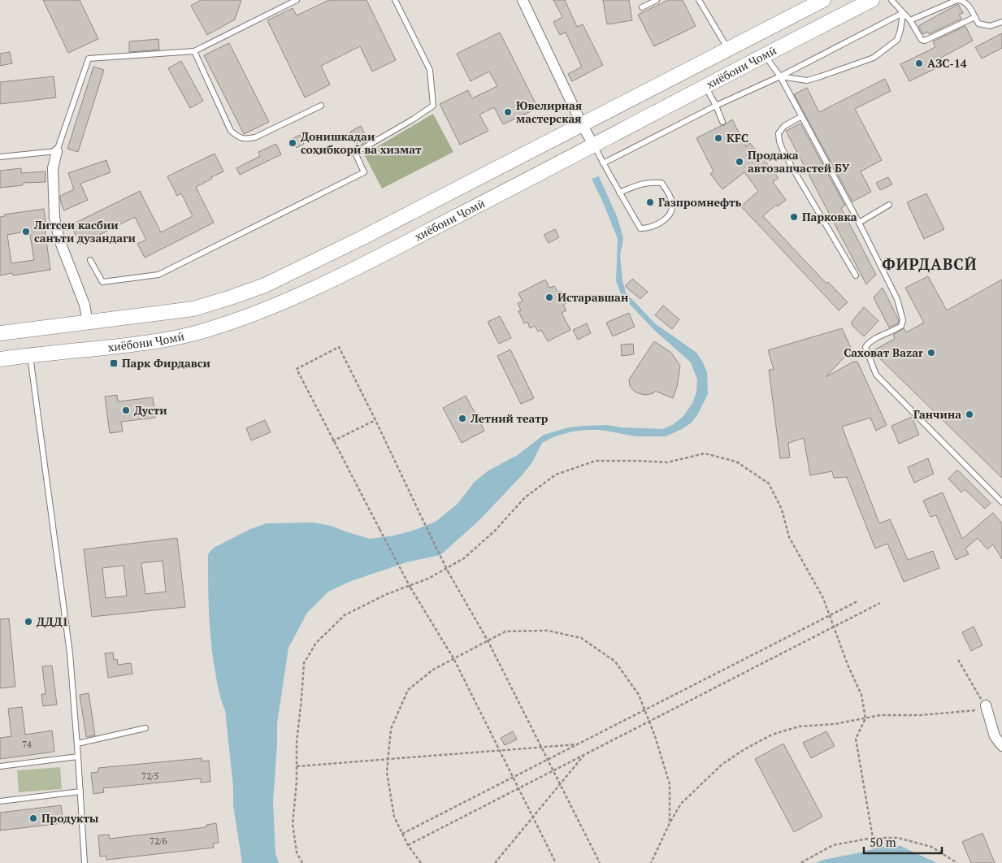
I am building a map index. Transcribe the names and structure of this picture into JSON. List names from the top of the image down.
{
  "streets": {
    "main road": ["хиёбони Ҷомӣ"]
  },
  "districts": ["ФИРДАВСӢ"],
  "places": {
    "other": [
      "АЗС-14",
      "Ювелирная мастерская",
      "KFC",
      "Донишкадаи соҳибкорӣ ва хизмат",
      "Продажа автозапчастей БУ",
      "Газпромнефть",
      "Парковка",
      "Литсеи касбии санъти дузандаги",
      "Истаравшан",
      "Саховат Bazar",
      "Дусти",
      "Ганчина",
      "Летний театр",
      "ДДД1",
      "Продукты"
    ],
    "transit": ["Парк Фирдавси"]
  },
  "house_numbers": ["74", "72/5", "72/6"],
  "scale_bar": "50 m"
}
